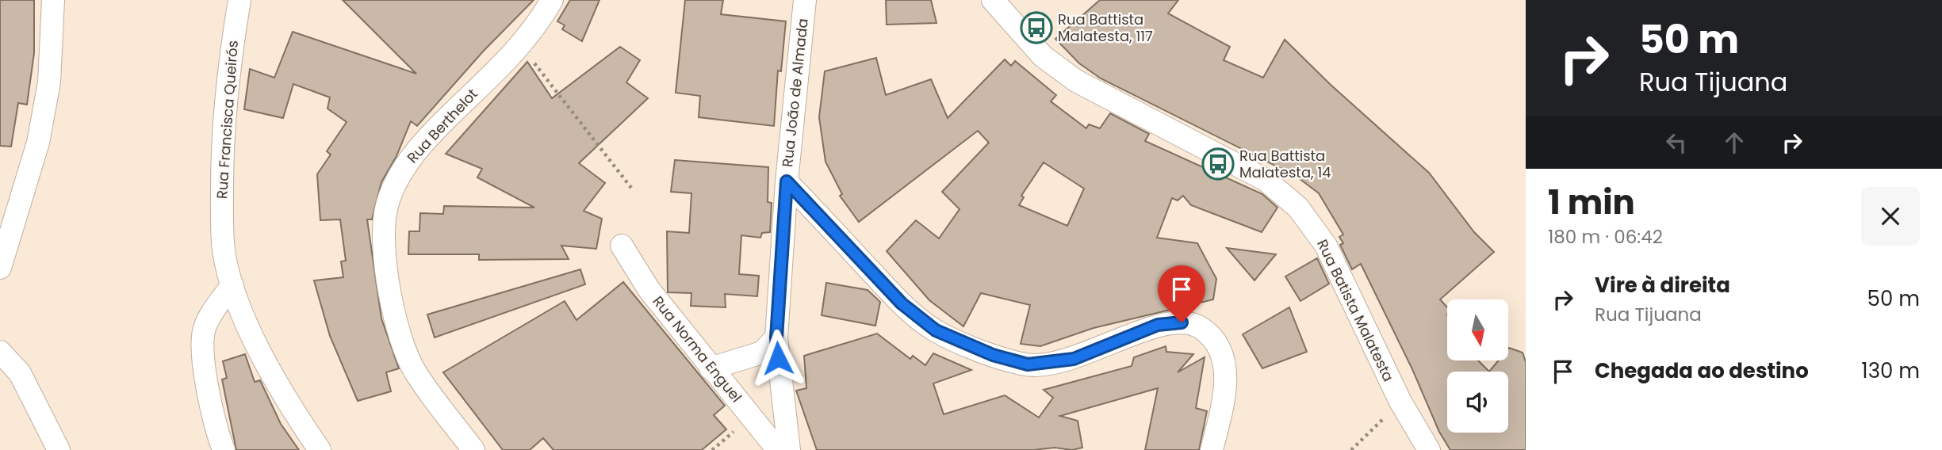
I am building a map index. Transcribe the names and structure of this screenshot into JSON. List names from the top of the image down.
{
  "streets": {
    "street": [
      "Rua João de Almada",
      "Rua Francisca Queirós",
      "Rua Berthelot",
      "Rua Batista Malatesta",
      "Rua Norma Enguel"
    ]
  },
  "places": {
    "bus stop": ["Rua Battista Malatesta, 117", "Rua Battista Malatesta, 14"]
  },
  "north": "bottom",
  "page": {
    "turn": ["50 m", "Rua Tijuana"],
    "heading": ["1 min", "180 m · 06:42"],
    "list": [
      {
        "name": "Vire à direita",
        "note": "Rua Tijuana",
        "value": "50 m"
      },
      {
        "name": "Chegada ao destino",
        "value": "130 m"
      }
    ]
  }
}
